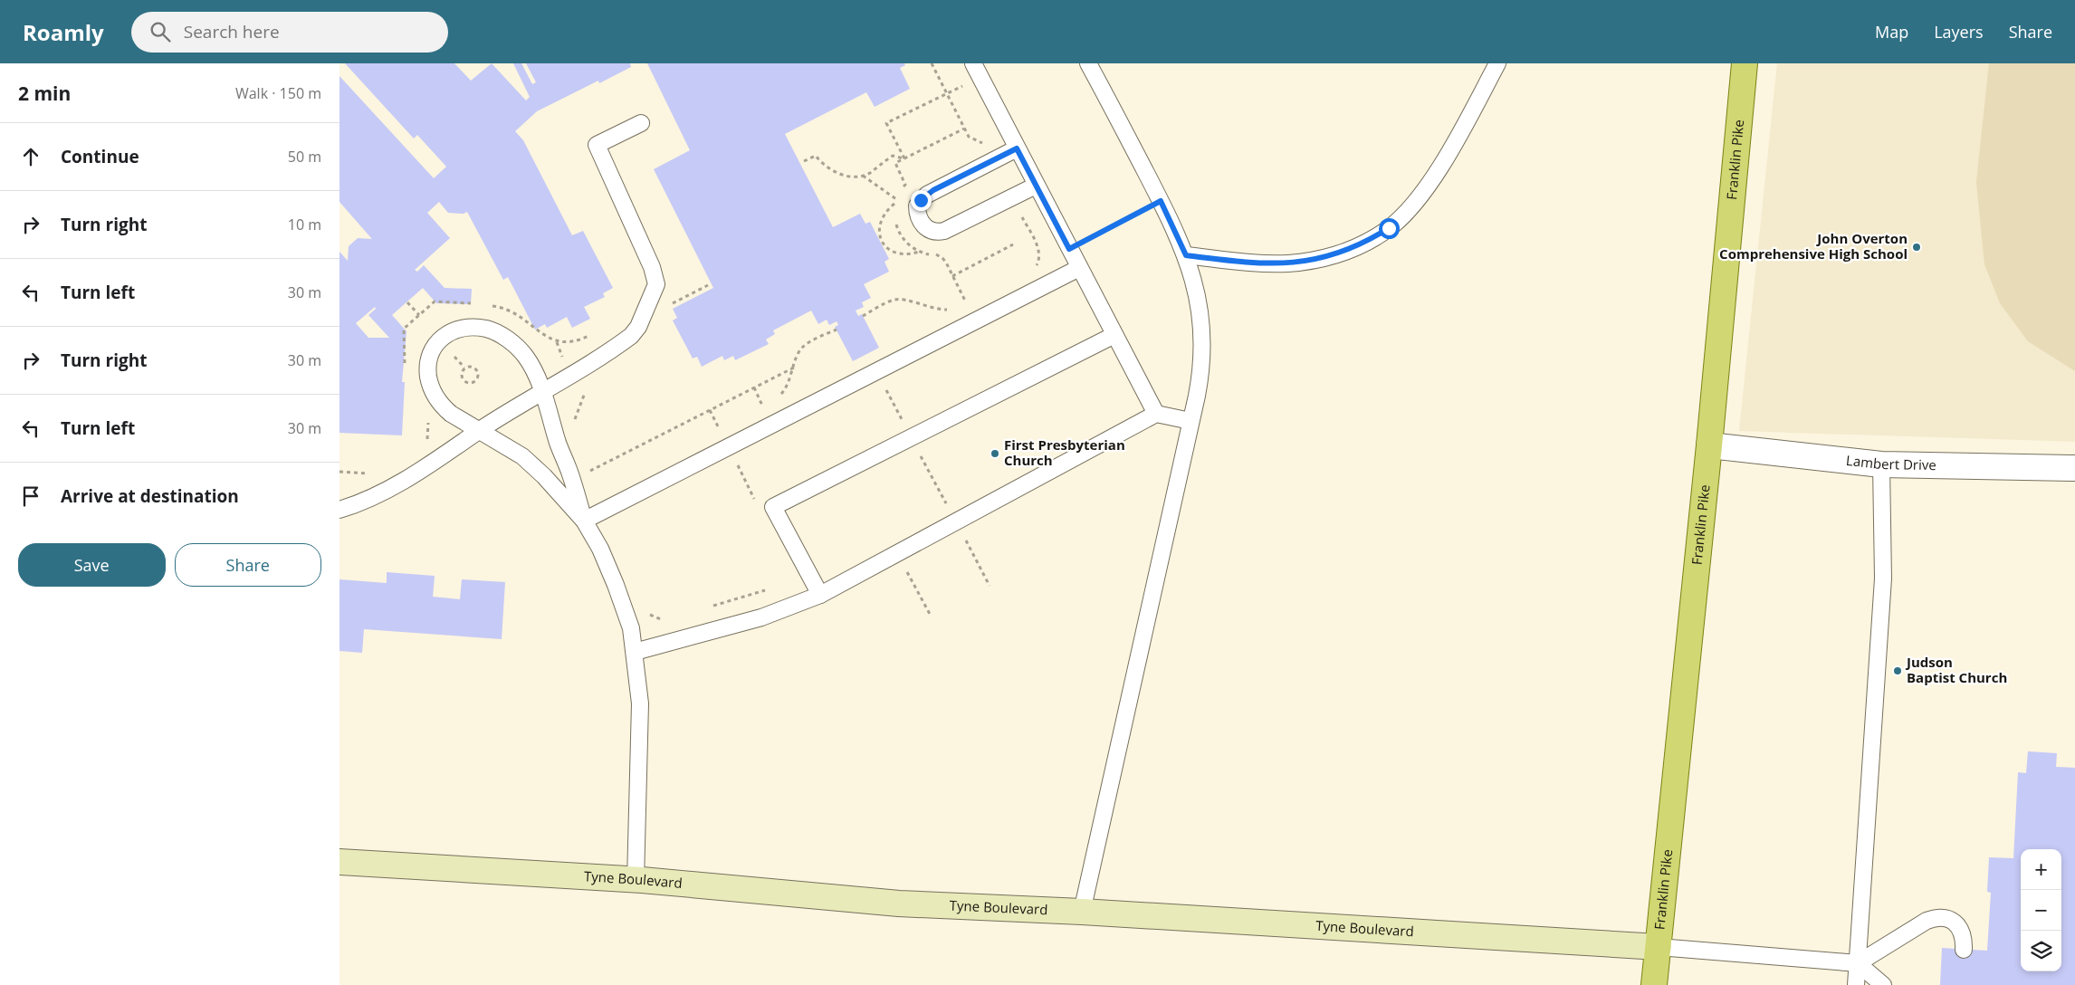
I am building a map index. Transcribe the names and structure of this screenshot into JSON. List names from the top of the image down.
{
  "streets": {
    "main road": ["Franklin Pike"],
    "street": ["Lambert Drive", "Tyne Boulevard"]
  },
  "crossings": [
    ["Franklin Pike", "Lambert Drive"],
    ["Franklin Pike", "Tyne Boulevard"]
  ],
  "places": ["John Overton Comprehensive High School", "First Presbyterian Church", "Judson Baptist Church"],
  "page": {
    "header": "Roamly",
    "search": "Search here",
    "nav": ["Map", "Layers", "Share"],
    "heading": ["2 min", "Walk · 150 m"],
    "list": [
      ["Continue", "50 m"],
      ["Turn right", "10 m"],
      ["Turn left", "30 m"],
      ["Turn right", "30 m"],
      ["Turn left", "30 m"],
      "Arrive at destination"
    ],
    "buttons": ["Save", "Share"],
    "map_buttons": ["+", "−"]
  }
}
